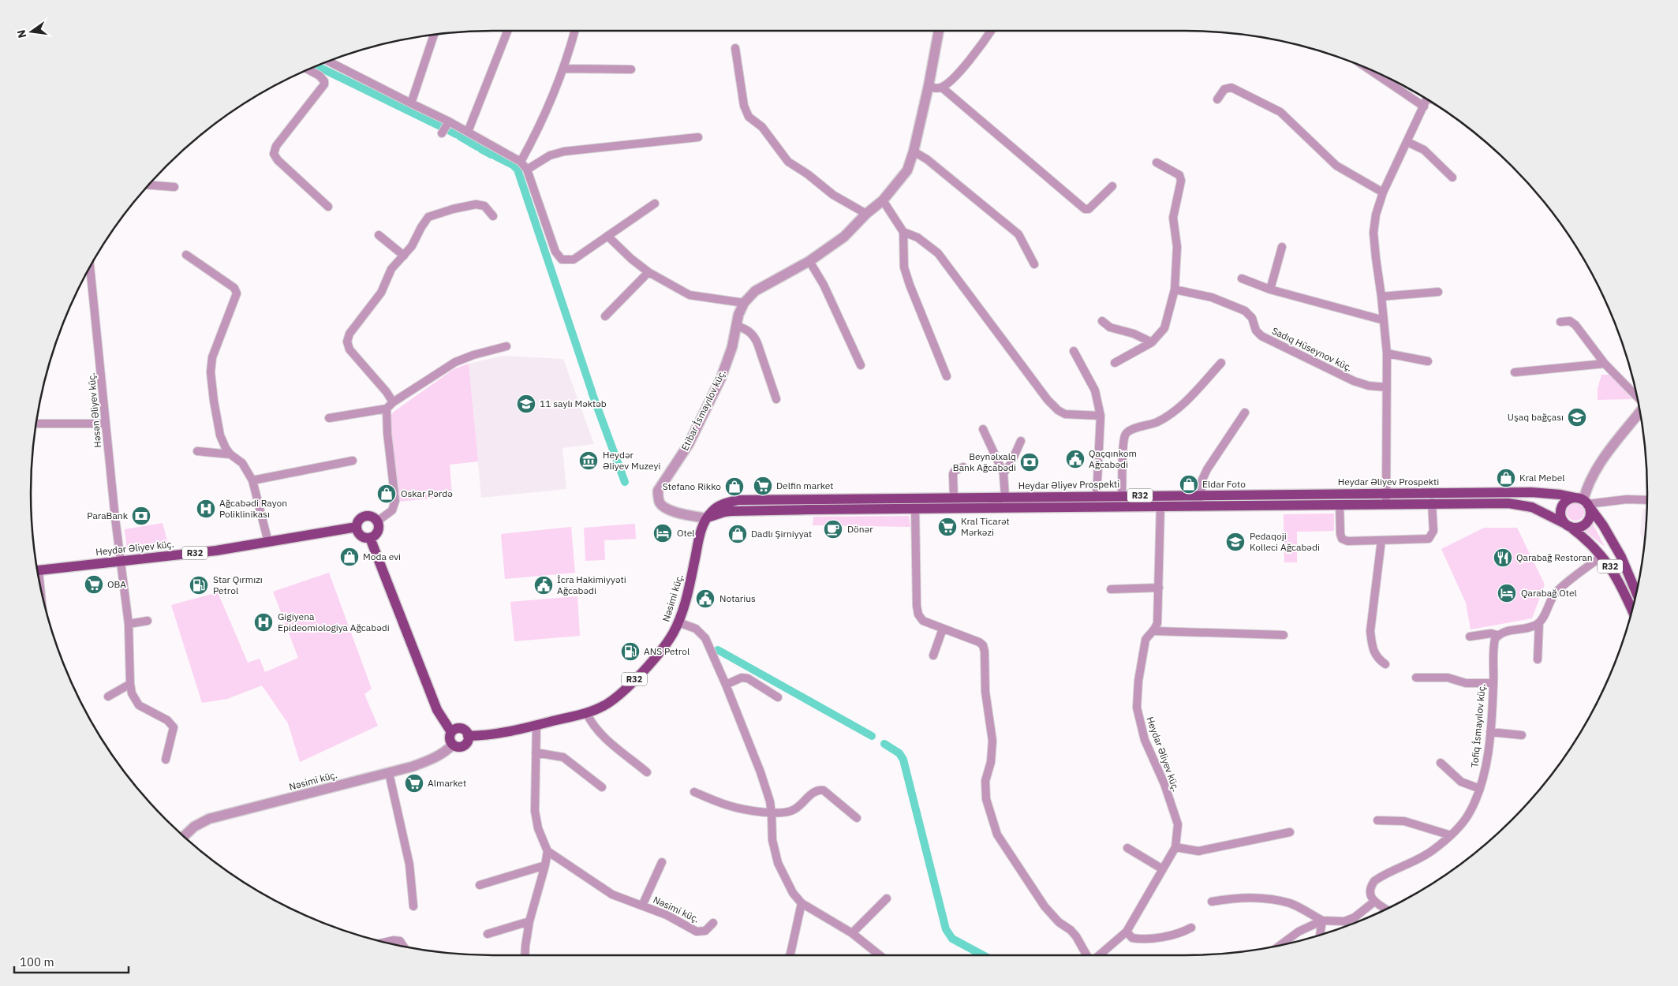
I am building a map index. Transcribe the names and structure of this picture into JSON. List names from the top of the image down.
{
  "streets": {
    "main road": [
      "Heydar Əliyev Prospekti",
      "R32",
      "Heydər Əliyev küç.",
      "Nəsimi küç."
    ],
    "street": [
      "Sadıq Hüseynov küç.",
      "Həsən Əliyev küç.",
      "Etibar İsmayılov küç.",
      "Tofiq İsmayılov küç.",
      "Heydar Əliyev küç."
    ]
  },
  "crossings": [
    ["Həsən Əliyev küç.", "Heydər Əliyev küç."],
    ["Etibar İsmayılov küç.", "Heydar Əliyev Prospekti"],
    ["Etibar İsmayılov küç.", "R32"],
    ["Etibar İsmayılov küç.", "Nəsimi küç."],
    ["Heydar Əliyev Prospekti", "R32"],
    ["Heydar Əliyev Prospekti", "Nəsimi küç."],
    ["R32", "Nəsimi küç."],
    ["R32", "Heydar Əliyev küç."]
  ],
  "places": {
    "school or university": ["11 saylı Məktəb", "Uşaq bağçası", "Pedaqoji Kolleci Ağcabədi"],
    "public building": ["Qaçqınkom Ağcabədi", "İcra Hakimiyyəti Ağcabədi", "Notarius"],
    "museum": ["Heydər Əliyev Muzeyi"],
    "bank": ["Beynəlxalq Bank Ağcabədi", "ParaBank"],
    "shop": [
      "Kral Mebel",
      "Eldar Foto",
      "Stefano Rikko",
      "Oskar Pərdə",
      "Dadlı Şirniyyat",
      "Moda evi"
    ],
    "supermarket": [
      "Delfin market",
      "Kral Ticarət Mərkəzi",
      "OBA",
      "Almarket"
    ],
    "hospital": ["Ağcabədi Rayon Poliklinikası", "Gigiyena Epideomiologiya Ağcabədi"],
    "cafe": ["Dönər"],
    "hotel": ["Otel", "Qarabağ Otel"],
    "restaurant": ["Qarabağ Restoran"],
    "fuel station": ["Star Qırmızı Petrol", "ANS Petrol"]
  },
  "scale_bar": "100 m",
  "north": "left"
}
